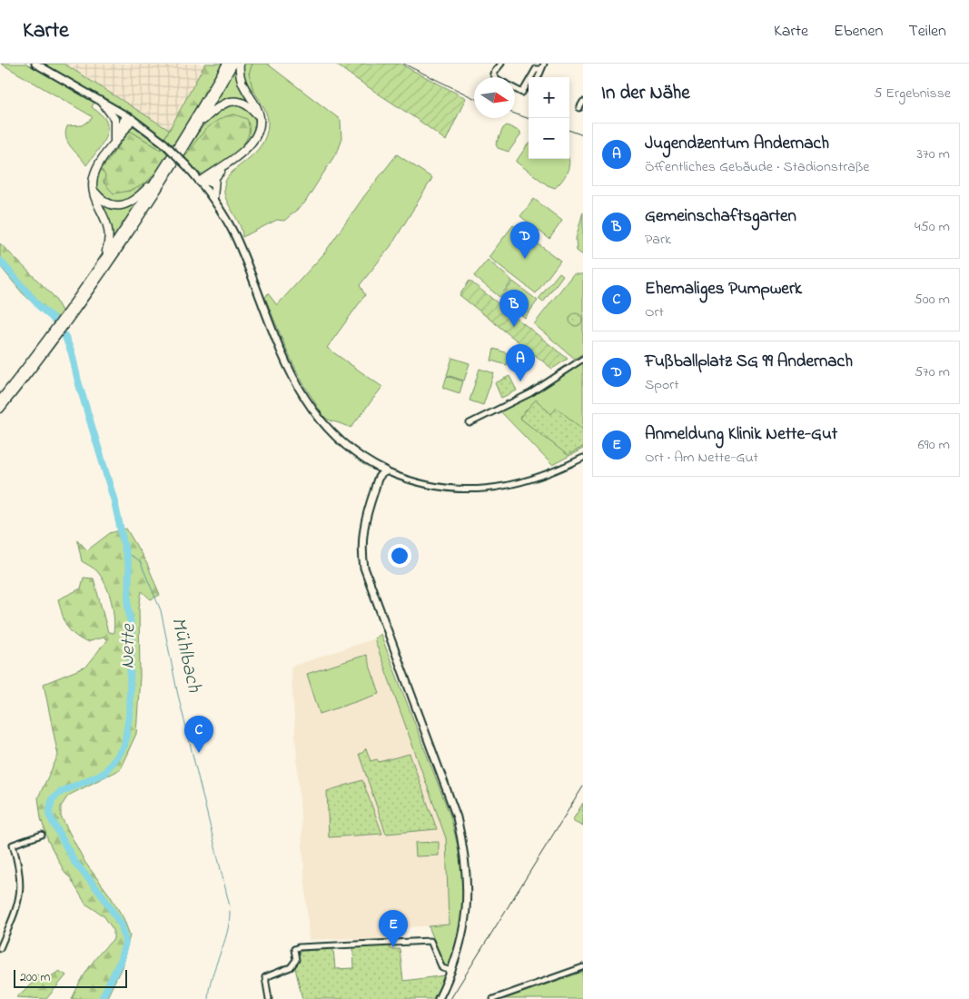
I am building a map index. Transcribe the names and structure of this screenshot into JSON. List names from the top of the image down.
{
  "water": ["Nette", "Mühlbach"],
  "scale_bar": "200 m",
  "north": "right",
  "page": {
    "header": "Karte",
    "nav": ["Karte", "Ebenen", "Teilen"],
    "heading": ["In der Nähe", "5 Ergebnisse"],
    "map_buttons": ["+", "−"],
    "list": [
      {
        "mark": "A",
        "name": "Jugendzentum Andernach",
        "note": "Öffentliches Gebäude · Stadionstraße",
        "value": "370 m"
      },
      {
        "mark": "B",
        "name": "Gemeinschaftsgarten",
        "note": "Park",
        "value": "450 m"
      },
      {
        "mark": "C",
        "name": "Ehemaliges Pumpwerk",
        "note": "Ort",
        "value": "500 m"
      },
      {
        "mark": "D",
        "name": "Fußballplatz SG 99 Andernach",
        "note": "Sport",
        "value": "570 m"
      },
      {
        "mark": "E",
        "name": "Anmeldung Klinik Nette-Gut",
        "note": "Ort · Am Nette-Gut",
        "value": "690 m"
      }
    ],
    "pins": [
      "D",
      "B",
      "A",
      "C",
      "E"
    ],
    "scale": "200 m"
  }
}
